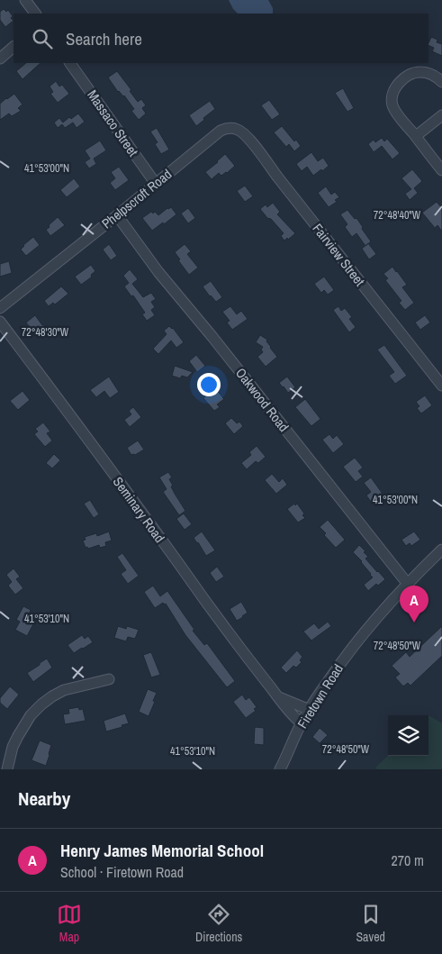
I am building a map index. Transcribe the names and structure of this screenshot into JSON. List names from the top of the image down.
{
  "streets": {
    "street": [
      "Massaco Street",
      "Phelpscroft Road",
      "Fairview Street",
      "Oakwood Road",
      "Seminary Road",
      "Firetown Road"
    ]
  },
  "crossings": [
    ["Massaco Street", "Phelpscroft Road"],
    ["Phelpscroft Road", "Fairview Street"],
    ["Phelpscroft Road", "Oakwood Road"],
    ["Oakwood Road", "Firetown Road"],
    ["Seminary Road", "Firetown Road"]
  ],
  "page": {
    "search": "Search here",
    "pins": "A",
    "heading": "Nearby",
    "list": [
      {
        "mark": "A",
        "name": "Henry James Memorial School",
        "note": "School · Firetown Road",
        "value": "270 m"
      }
    ],
    "nav": ["Map", "Directions", "Saved"]
  },
  "coordinates": [
    "41°53'00\"N",
    "72°48'40\"W",
    "72°48'30\"W",
    "41°53'10\"N",
    "72°48'50\"W"
  ]
}
